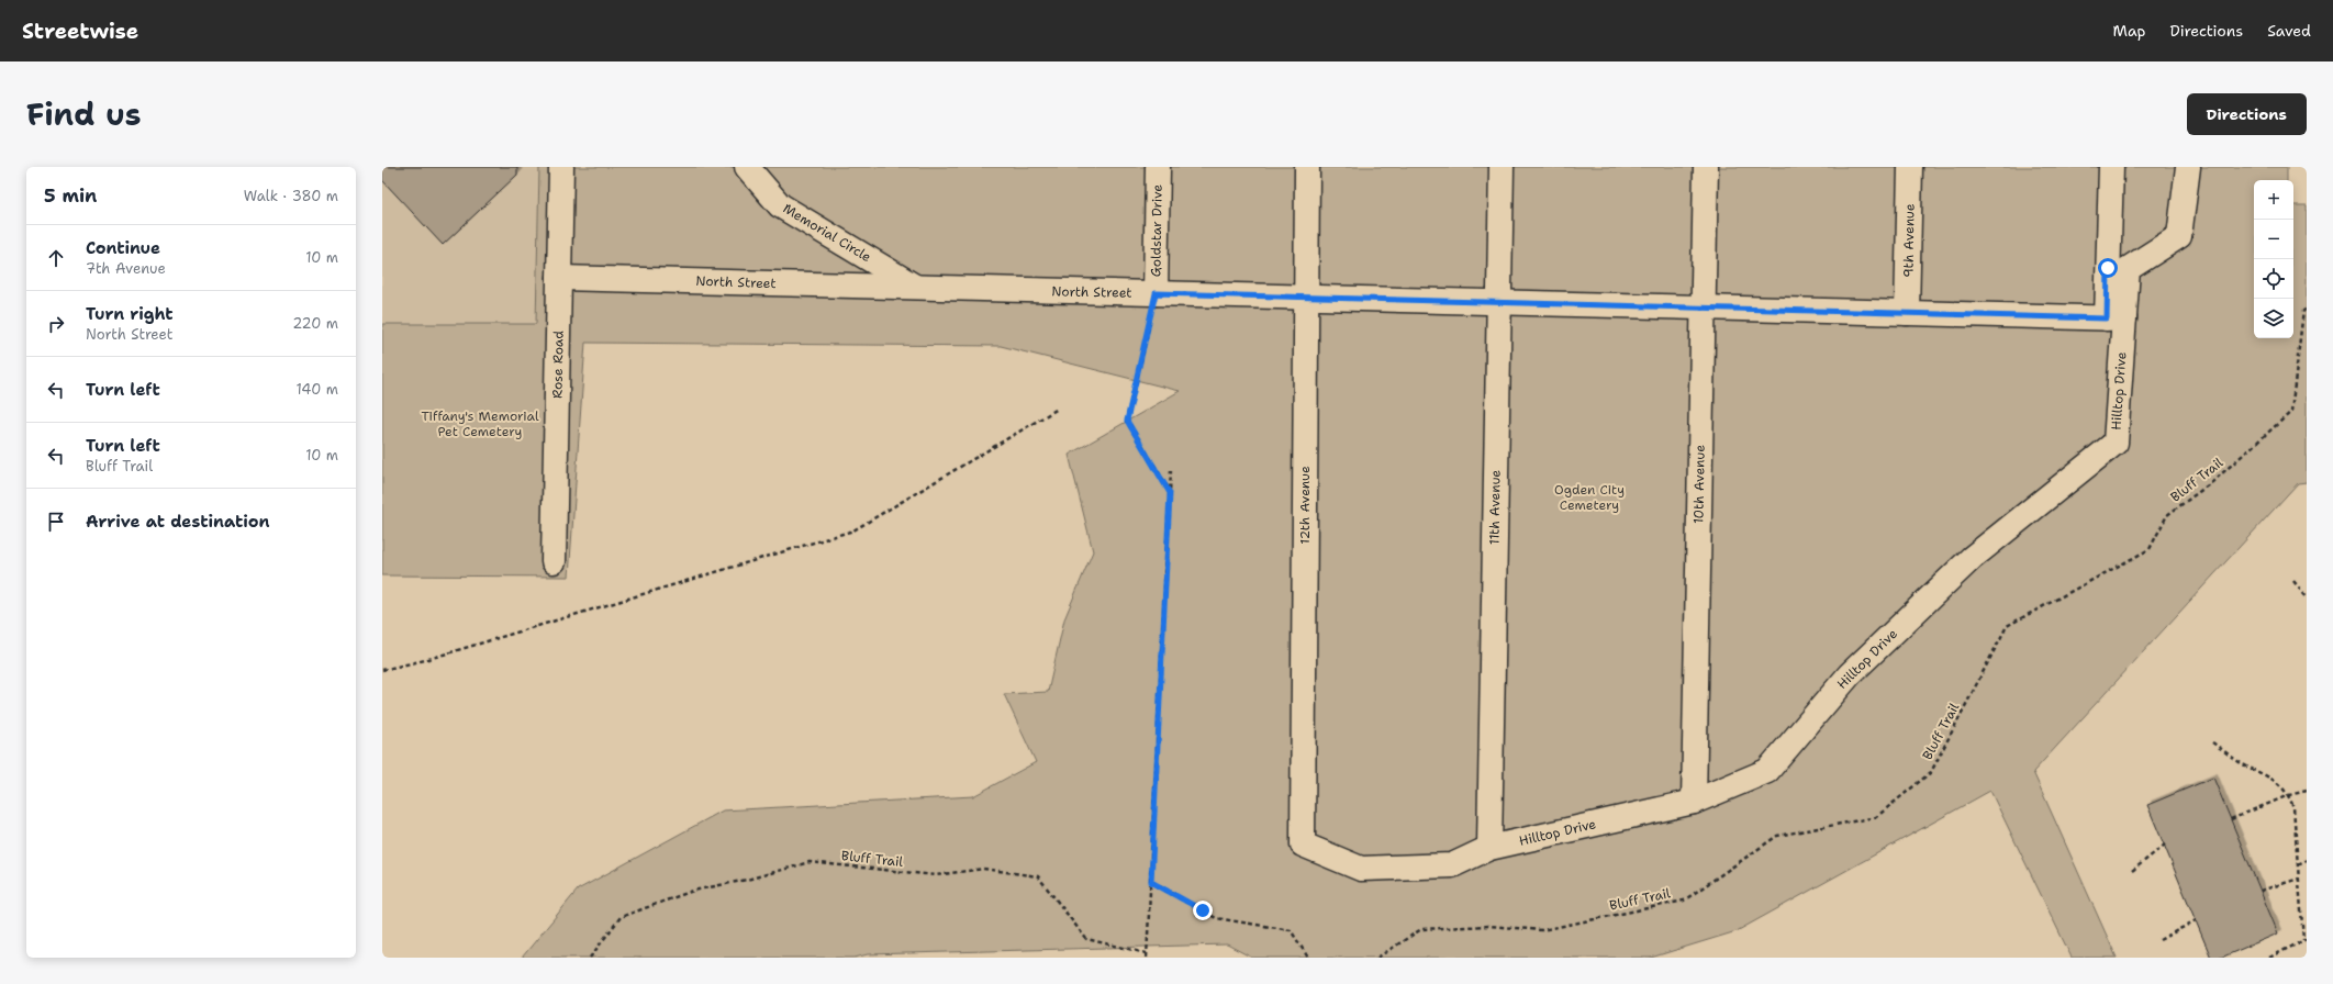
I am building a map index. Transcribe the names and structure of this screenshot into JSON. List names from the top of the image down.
{
  "streets": {
    "lane": [
      "Goldstar Drive",
      "Memorial Circle",
      "9th Avenue",
      "North Street",
      "Rose Road",
      "Hilltop Drive",
      "10th Avenue",
      "12th Avenue",
      "11th Avenue"
    ],
    "path": ["Bluff Trail"]
  },
  "crossings": [
    ["Goldstar Drive", "North Street"],
    ["Memorial Circle", "North Street"],
    ["9th Avenue", "North Street"],
    ["North Street", "Rose Road"],
    ["North Street", "Hilltop Drive"],
    ["North Street", "10th Avenue"],
    ["North Street", "12th Avenue"],
    ["North Street", "11th Avenue"],
    ["Hilltop Drive", "10th Avenue"],
    ["Hilltop Drive", "12th Avenue"],
    ["Hilltop Drive", "11th Avenue"]
  ],
  "parks": ["Tiffany's Memorial Pet Cemetery", "Ogden City Cemetery"],
  "page": {
    "header": "Streetwise",
    "nav": ["Map", "Directions", "Saved"],
    "title": "Find us",
    "buttons": "Directions",
    "heading": ["5 min", "Walk · 380 m"],
    "map_buttons": ["+", "−"],
    "list": [
      ["Continue", "7th Avenue", "10 m"],
      ["Turn right", "North Street", "220 m"],
      ["Turn left", "140 m"],
      ["Turn left", "Bluff Trail", "10 m"],
      "Arrive at destination"
    ]
  }
}
